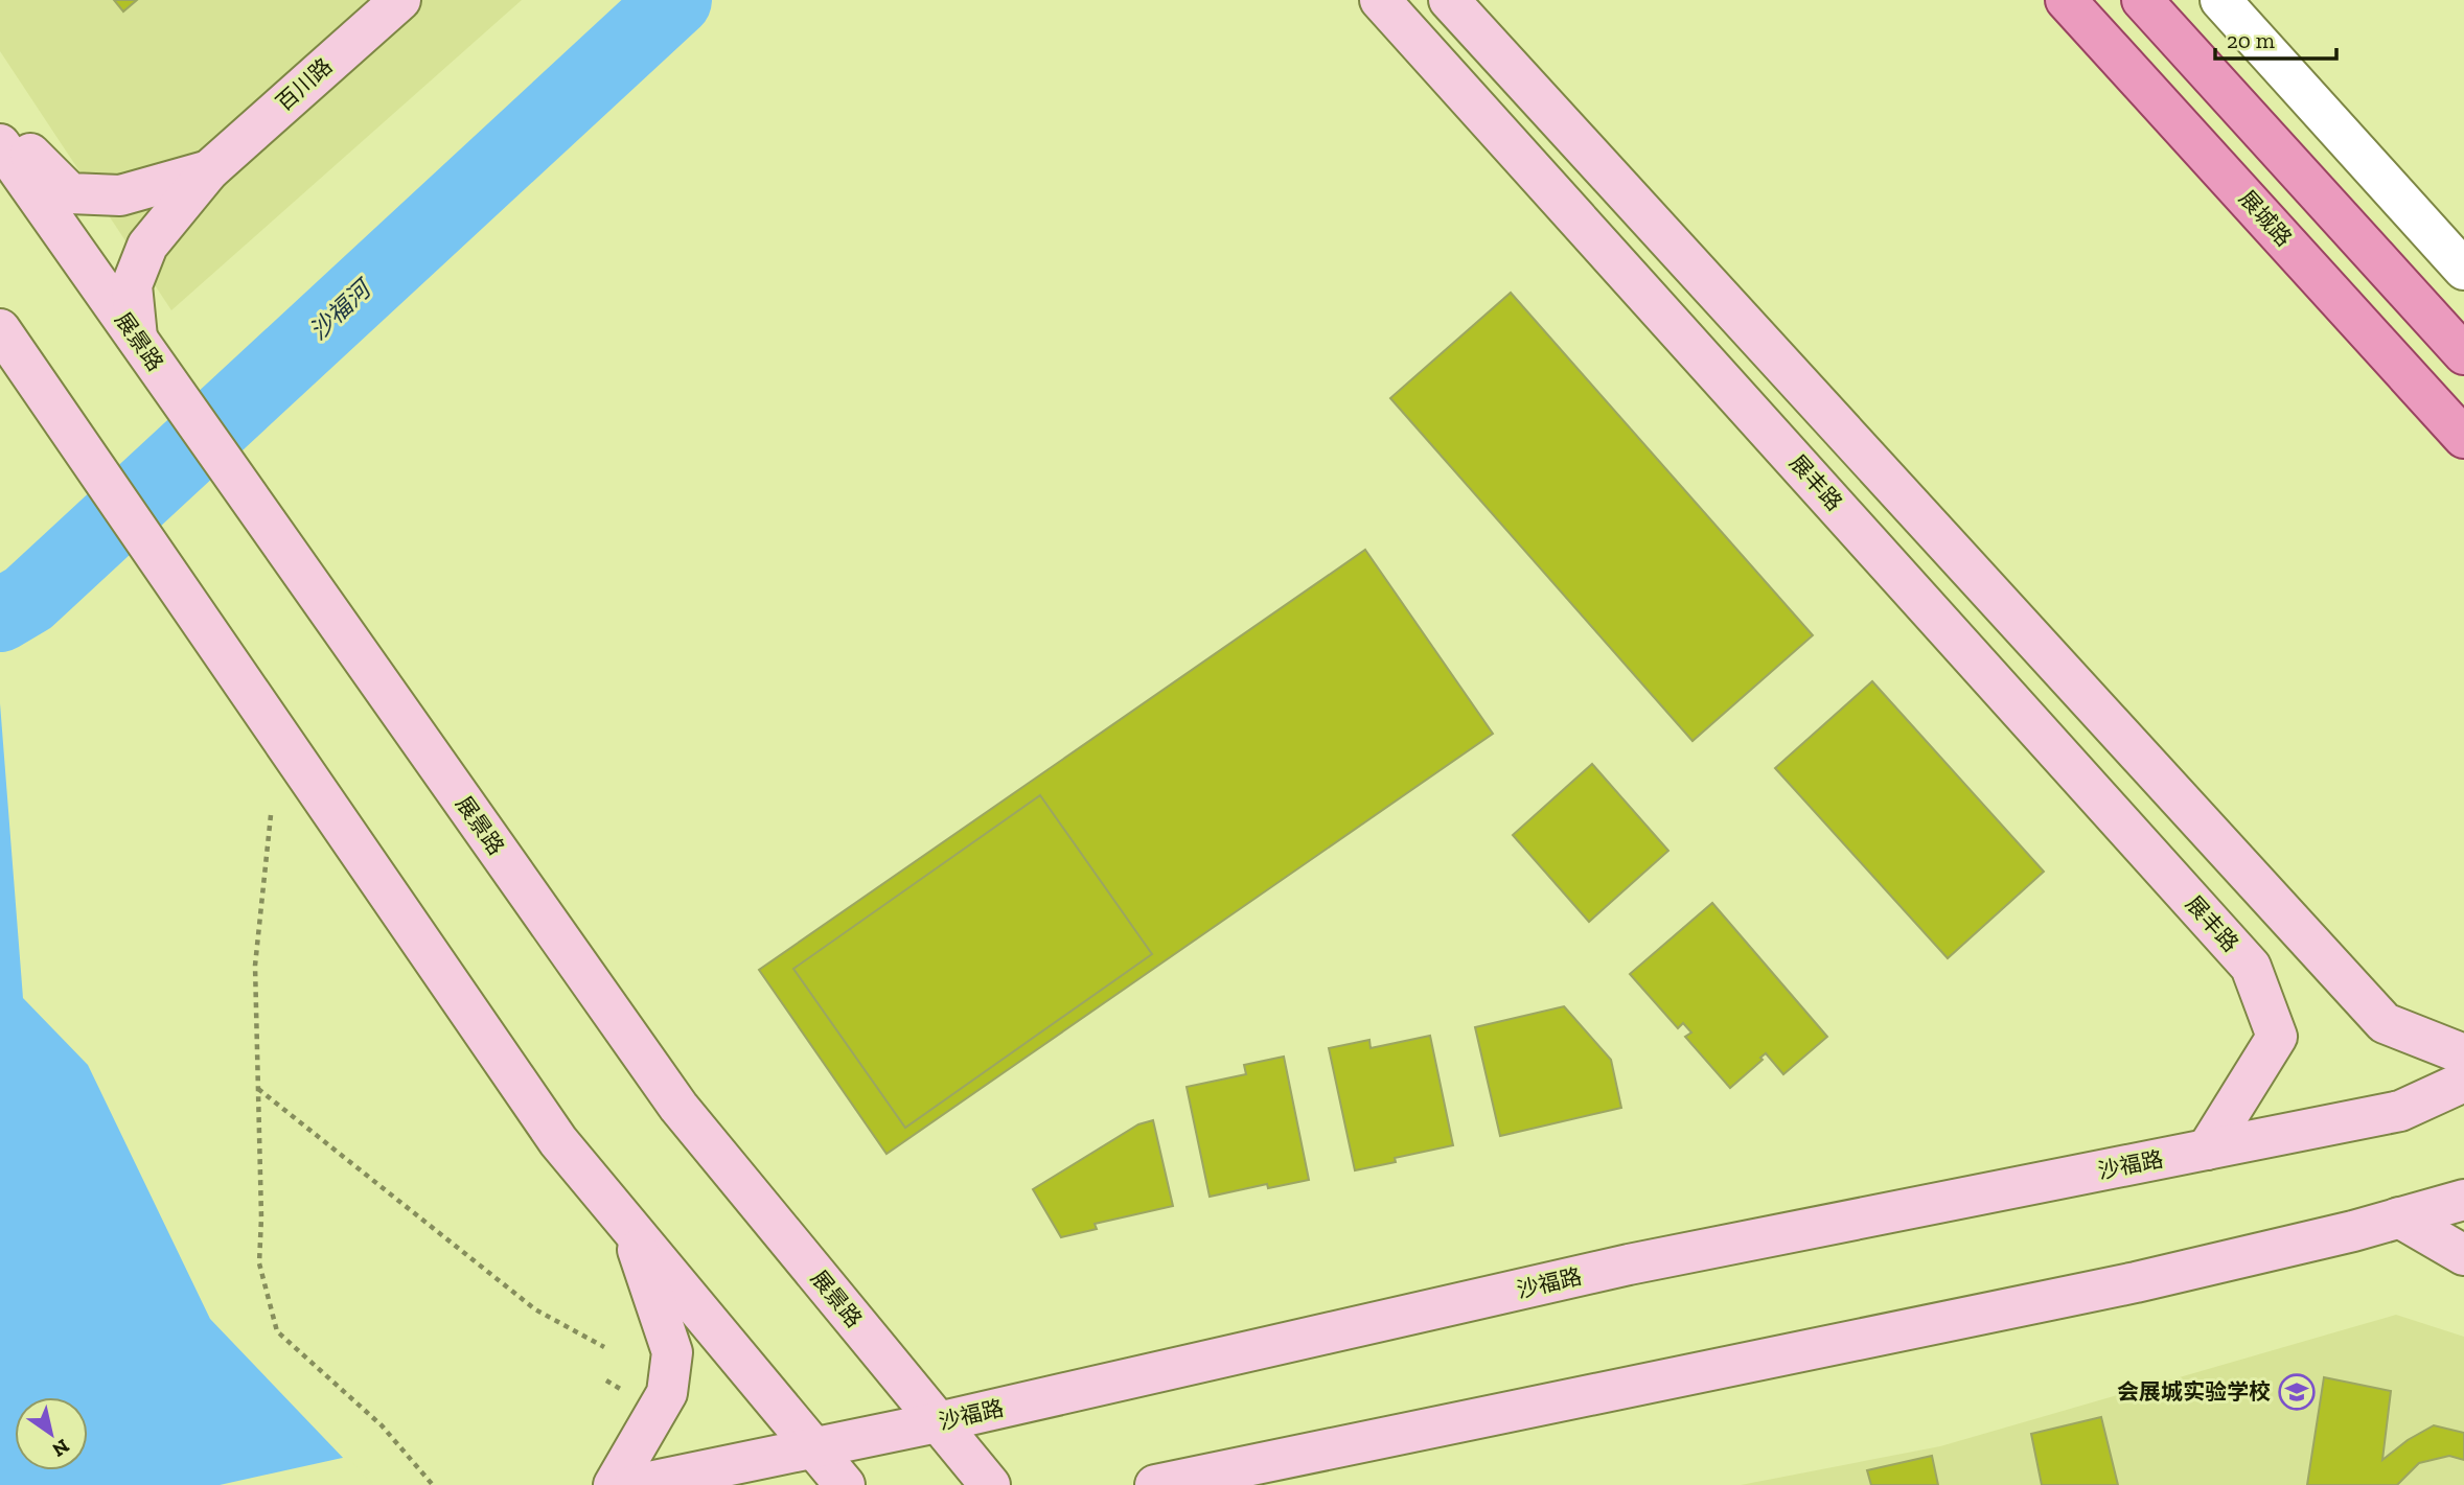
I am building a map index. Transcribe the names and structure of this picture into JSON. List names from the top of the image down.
{
  "streets": {
    "main road": ["展城路"],
    "street": [
      "百川路",
      "展景路",
      "展丰路",
      "沙福路"
    ]
  },
  "crossings": [
    ["百川路", "展景路"],
    ["展景路", "沙福路"],
    ["展丰路", "沙福路"]
  ],
  "water": ["沙福河"],
  "places": {
    "school or university": ["会展城实验学校"]
  },
  "scale_bar": "20 m",
  "north": "bottom right"
}
